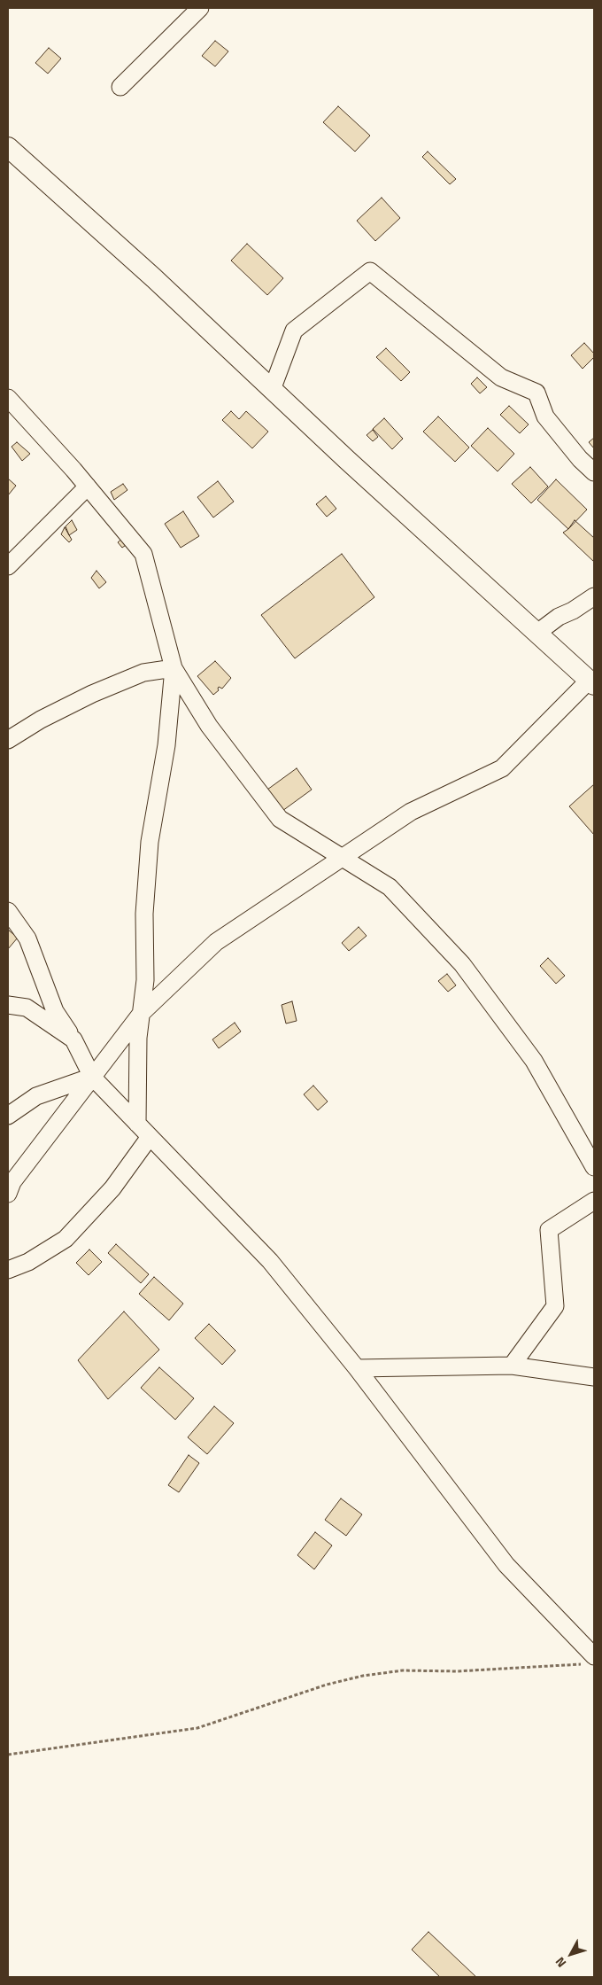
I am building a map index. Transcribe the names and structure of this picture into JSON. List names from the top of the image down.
{
  "north": "bottom left"
}
